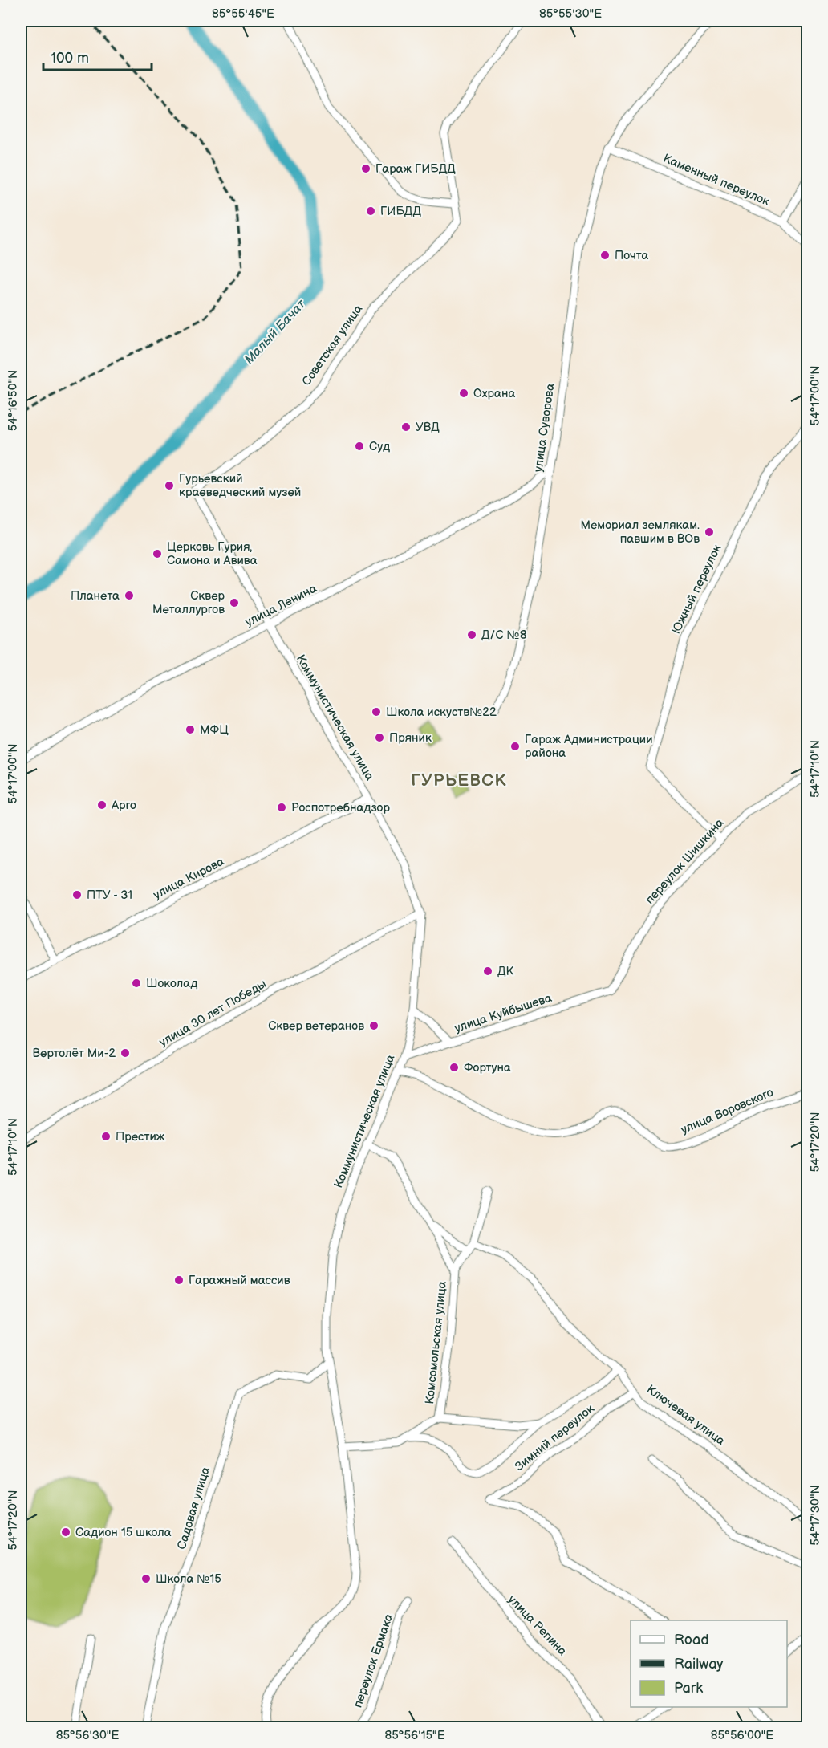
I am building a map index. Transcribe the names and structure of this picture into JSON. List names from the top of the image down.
{
  "streets": {
    "street": [
      "Каменный переулок",
      "Советская улица",
      "улица Суворова",
      "Южный переулок",
      "улица Ленина",
      "Коммунистическая улица",
      "переулок Шишкина",
      "улица Кирова",
      "улица 30 лет Победы",
      "улица Куйбышева",
      "улица Воровского",
      "Комсомольская улица",
      "Ключевая улица",
      "Зимний переулок",
      "Садовая улица",
      "улица Репина",
      "переулок Ермака"
    ]
  },
  "crossings": [
    ["Каменный переулок", "улица Суворова"],
    ["Советская улица", "Коммунистическая улица"],
    ["улица Суворова", "улица Ленина"],
    ["Южный переулок", "переулок Шишкина"],
    ["улица Ленина", "Коммунистическая улица"],
    ["Коммунистическая улица", "улица Кирова"],
    ["Коммунистическая улица", "улица 30 лет Победы"],
    ["Коммунистическая улица", "улица Куйбышева"],
    ["Коммунистическая улица", "улица Воровского"],
    ["Коммунистическая улица", "Комсомольская улица"],
    ["Коммунистическая улица", "Садовая улица"],
    ["переулок Шишкина", "улица Куйбышева"],
    ["Комсомольская улица", "Ключевая улица"],
    ["Ключевая улица", "Зимний переулок"]
  ],
  "districts": ["ГУРЬЕВСК"],
  "water": ["Малый Бачат"],
  "places": [
    "Гараж ГИБДД",
    "ГИБДД",
    "Почта",
    "Охрана",
    "УВД",
    "Суд",
    "Гурьевский краеведческий музей",
    "Мемориал землякам. павшим в ВОв",
    "Церковь Гурия, Самона и Авива",
    "Планета",
    "Сквер Металлургов",
    "Д/С №8",
    "Школа искуств№22",
    "МФЦ",
    "Пряник",
    "Гараж Администрации района",
    "Арго",
    "Роспотребнадзор",
    "ПТУ - 31",
    "ДК",
    "Шоколад",
    "Сквер ветеранов",
    "Вертолёт Ми-2",
    "Фортуна",
    "Престиж",
    "Гаражный массив",
    "Садион 15 школа",
    "Школа №15"
  ],
  "legend": ["Road", "Railway", "Park"],
  "scale_bar": "100 m",
  "coordinates": [
    "85°55'45\"E",
    "85°55'30\"E",
    "54°17'00\"N",
    "54°16'50\"N",
    "54°17'10\"N",
    "54°17'20\"N",
    "54°17'30\"N",
    "85°56'30\"E",
    "85°56'15\"E",
    "85°56'00\"E"
  ]
}
